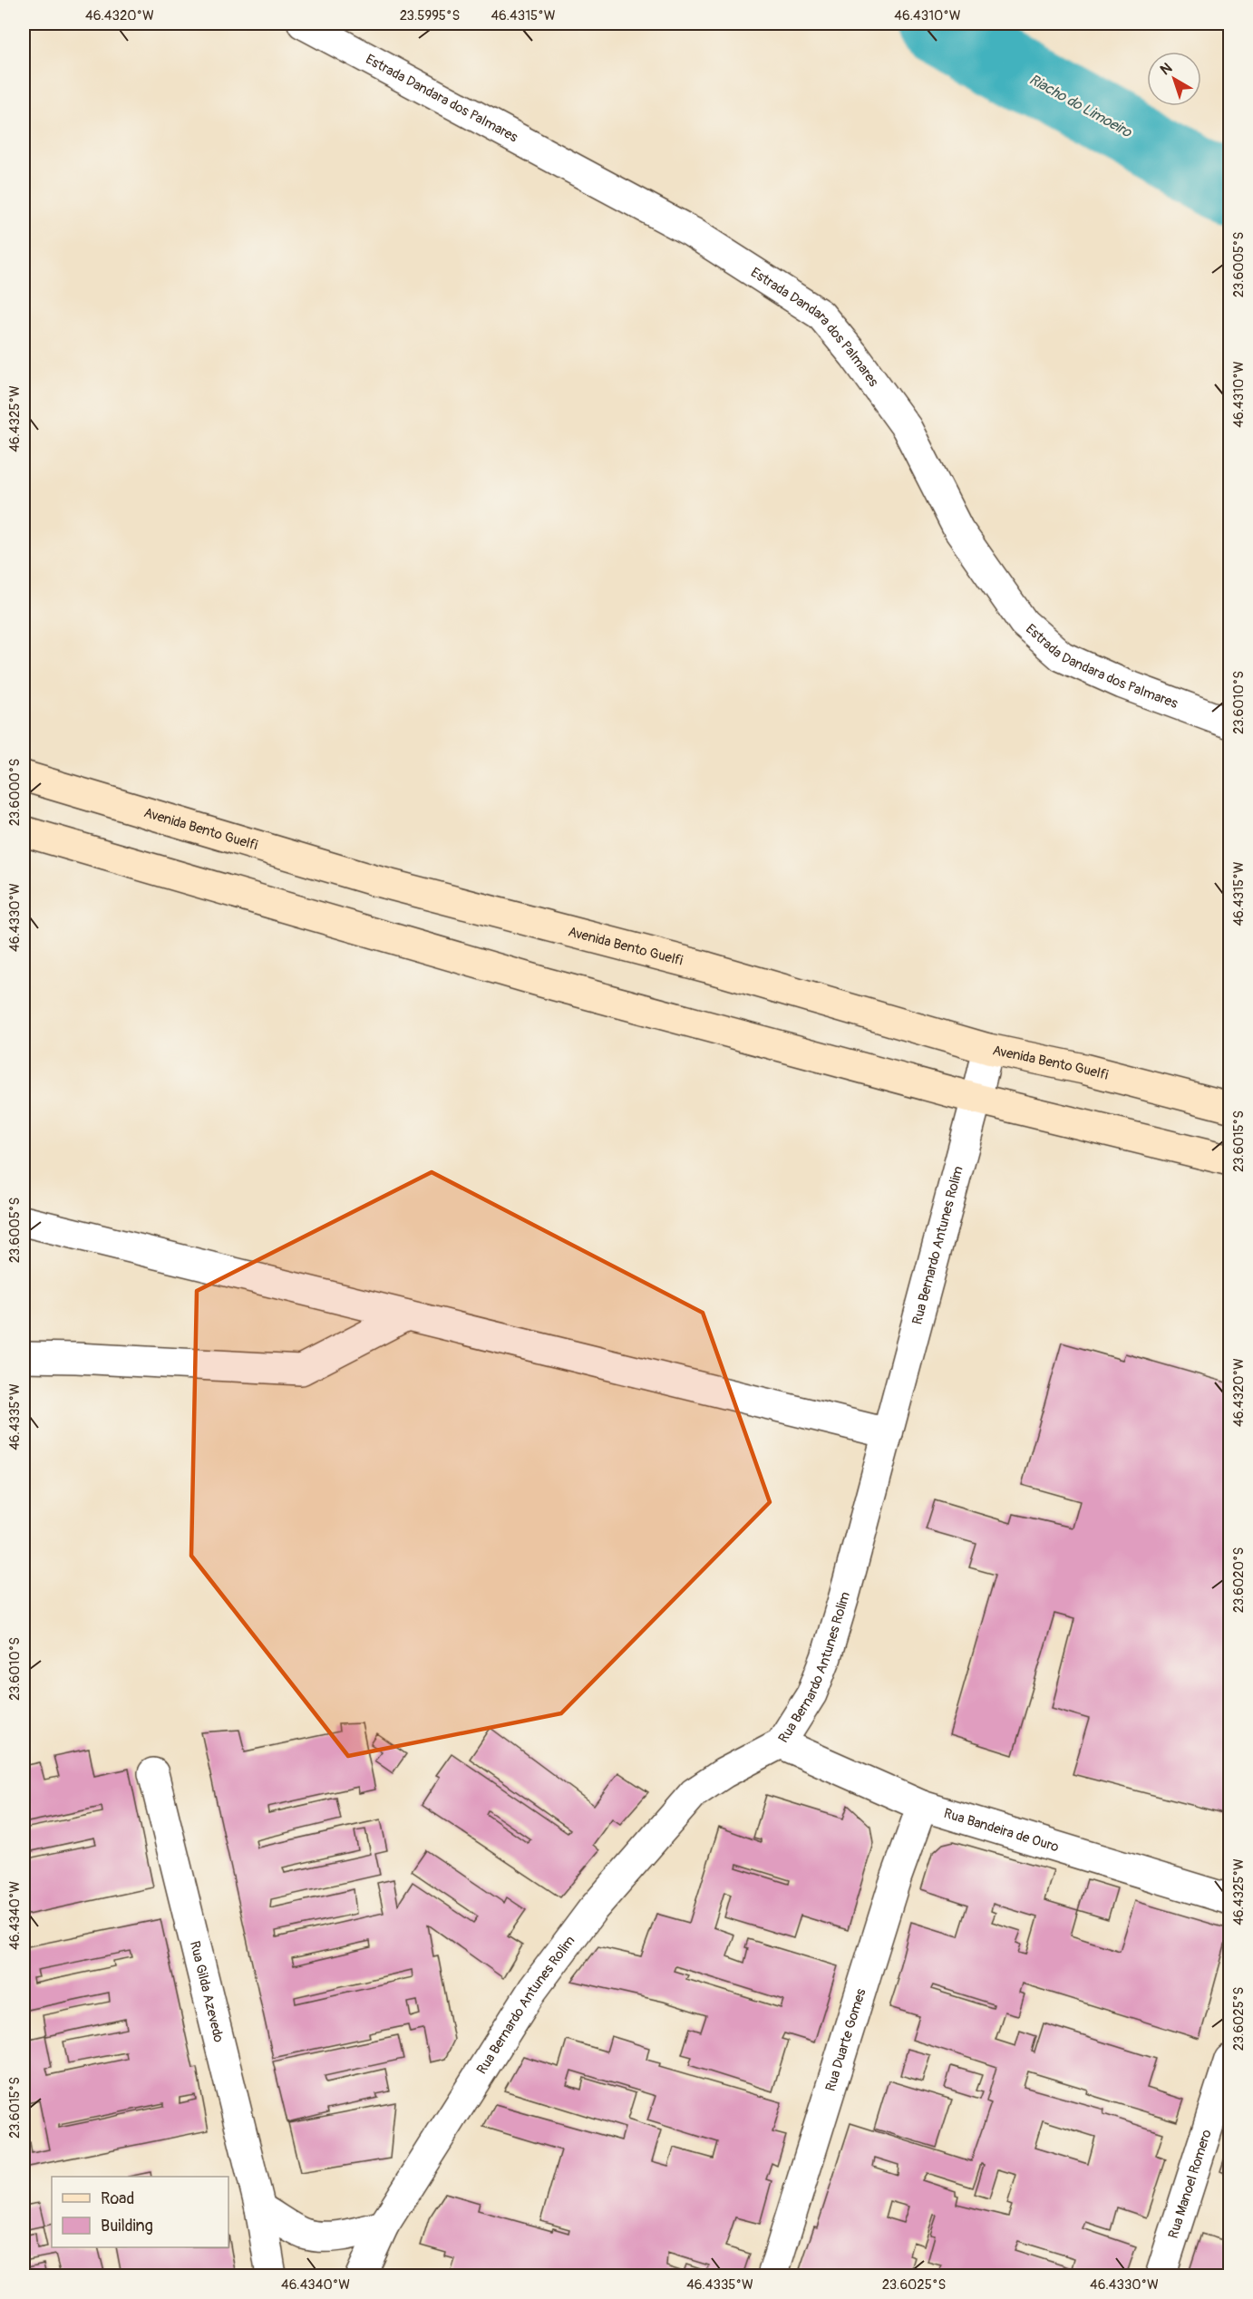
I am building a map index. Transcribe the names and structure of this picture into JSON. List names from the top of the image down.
{
  "streets": {
    "main road": ["Avenida Bento Guelfi"],
    "street": [
      "Estrada Dandara dos Palmares",
      "Rua Bernardo Antunes Rolim",
      "Rua Bandeira de Ouro",
      "Rua Gilda Azevedo",
      "Rua Duarte Gomes",
      "Rua Manoel Romero"
    ]
  },
  "crossings": [
    ["Avenida Bento Guelfi", "Rua Bernardo Antunes Rolim"],
    ["Rua Bernardo Antunes Rolim", "Rua Bandeira de Ouro"],
    ["Rua Bandeira de Ouro", "Rua Duarte Gomes"]
  ],
  "water": ["Riacho do Limoeiro"],
  "legend": ["Road", "Building"],
  "north": "top left",
  "coordinates": [
    "46.4320°W",
    "23.5995°S",
    "46.4315°W",
    "46.4310°W",
    "23.6005°S",
    "46.4325°W",
    "23.6010°S",
    "23.6000°S",
    "46.4330°W",
    "23.6015°S",
    "46.4335°W",
    "23.6020°S",
    "46.4340°W",
    "23.6025°S"
  ]
}
